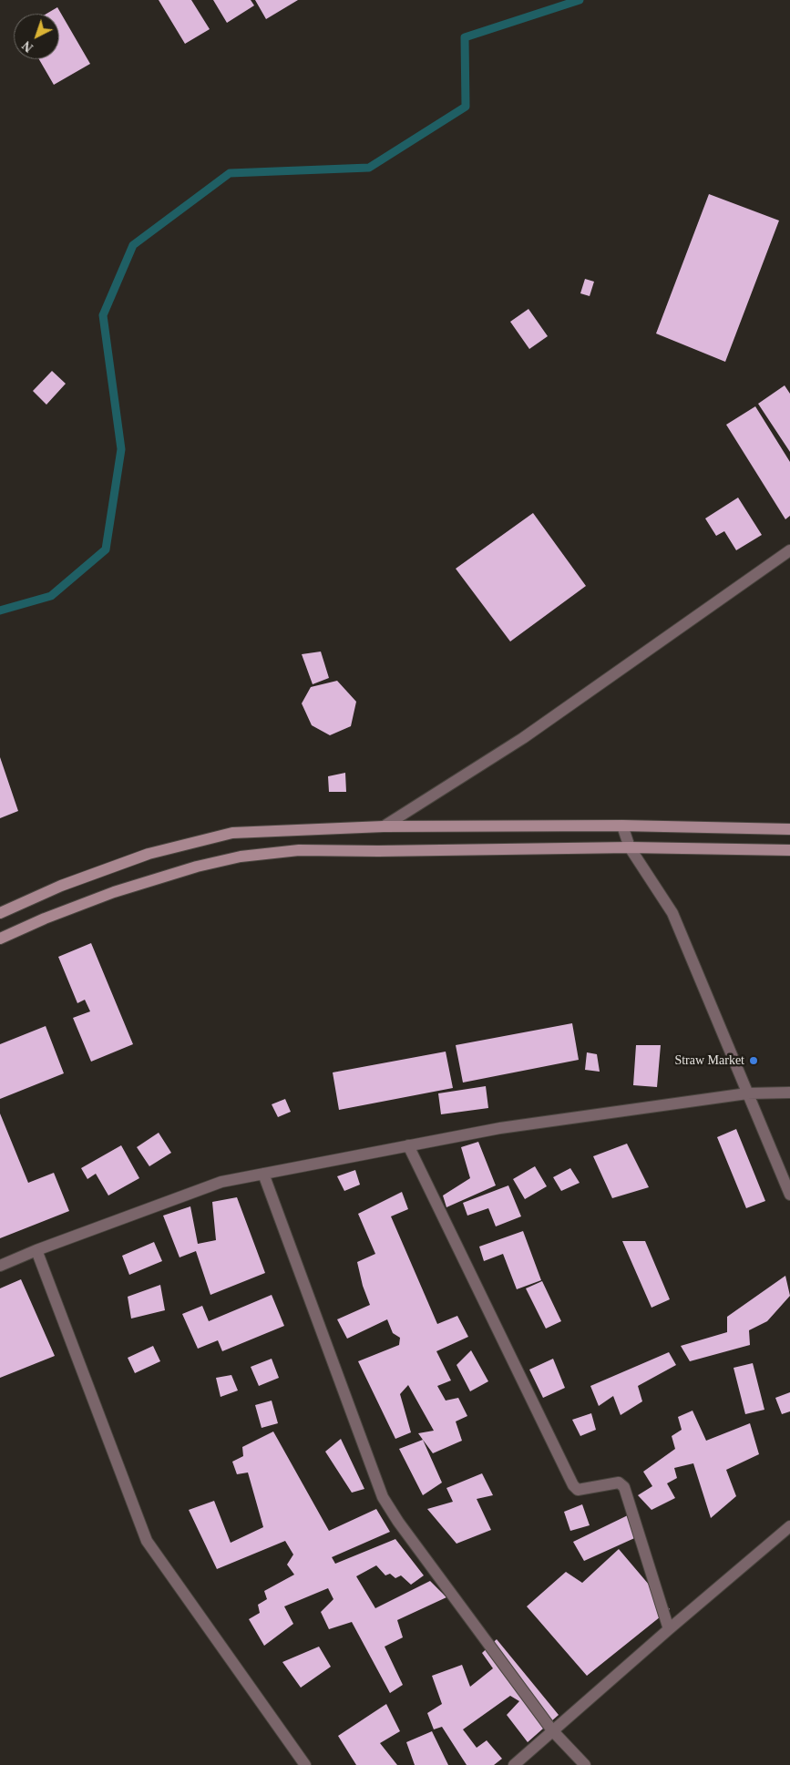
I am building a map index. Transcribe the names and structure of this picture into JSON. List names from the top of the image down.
{
  "places": ["Straw Market"],
  "north": "bottom left"
}
